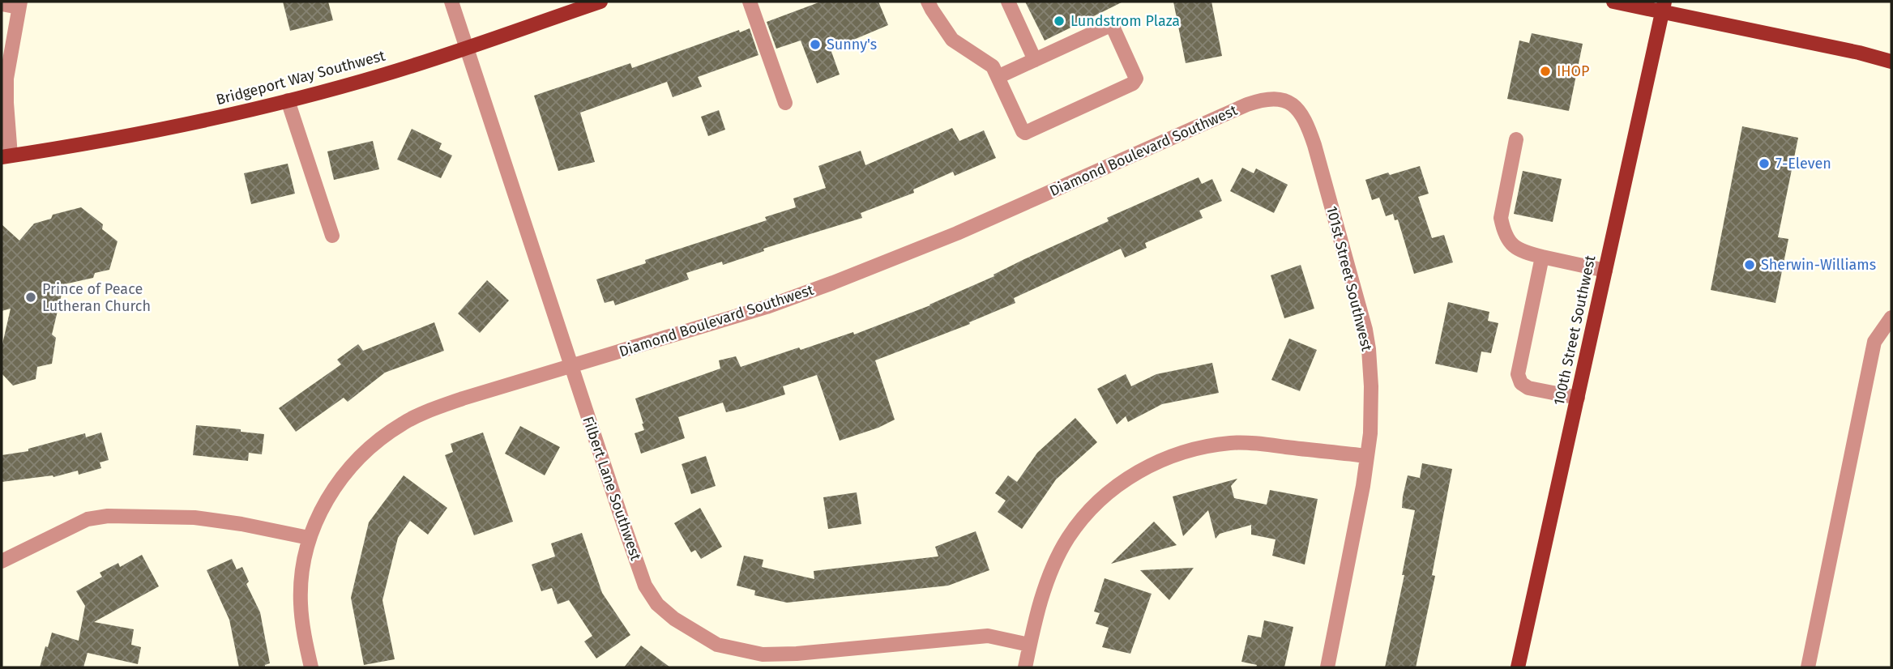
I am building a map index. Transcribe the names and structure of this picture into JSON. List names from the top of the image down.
{
  "streets": {
    "main road": ["Bridgeport Way Southwest", "100th Street Southwest"],
    "street": ["Diamond Boulevard Southwest", "101st Street Southwest", "Filbert Lane Southwest"]
  },
  "crossings": [
    ["Bridgeport Way Southwest", "Filbert Lane Southwest"],
    ["Diamond Boulevard Southwest", "101st Street Southwest"],
    ["Diamond Boulevard Southwest", "Filbert Lane Southwest"]
  ],
  "places": [
    "Lundstrom Plaza",
    "Sunny's",
    "IHOP",
    "7-Eleven",
    "Sherwin-Williams",
    "Prince of Peace Lutheran Church"
  ]
}
